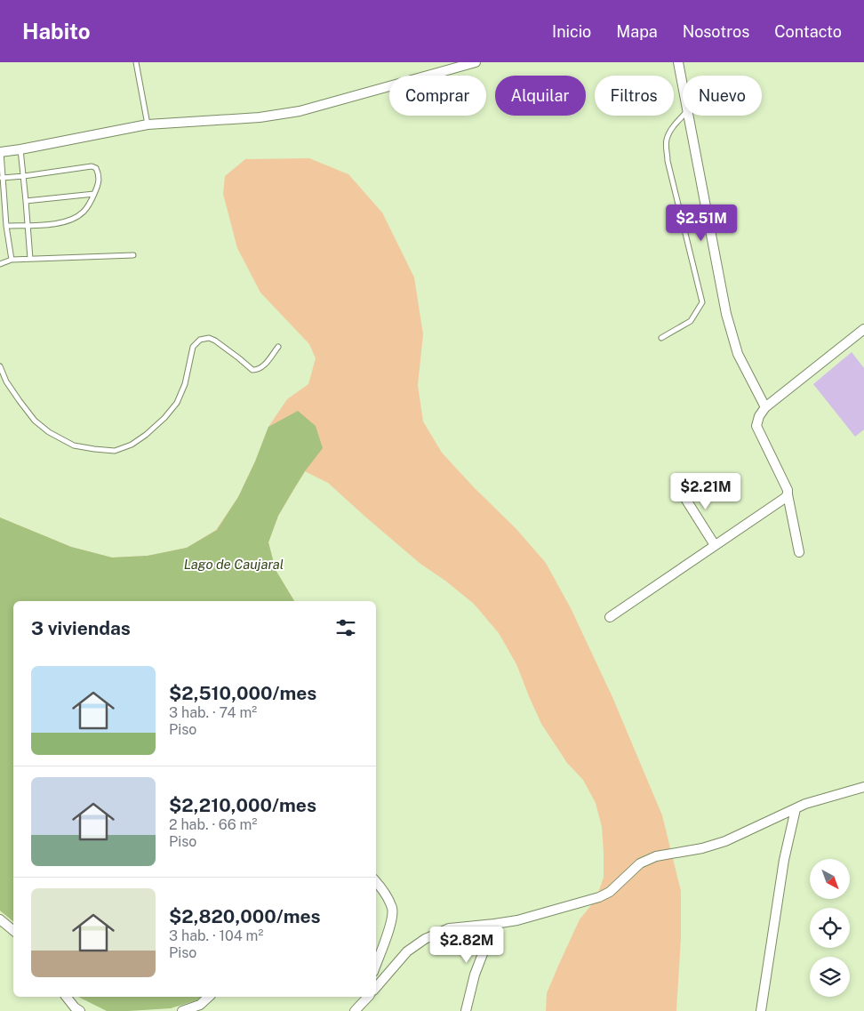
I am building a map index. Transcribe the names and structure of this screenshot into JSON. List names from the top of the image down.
{
  "water": ["Lago de Caujaral"],
  "north": "bottom right",
  "page": {
    "header": "Habito",
    "nav": [
      "Inicio",
      "Mapa",
      "Nosotros",
      "Contacto"
    ],
    "chip": [
      "Comprar",
      "Alquilar",
      "Filtros",
      "Nuevo"
    ],
    "price": ["$2.51M", "$2.21M", "$2.82M"],
    "heading": "3 viviendas",
    "list": [
      {
        "name": "$2,510,000/mes",
        "note": "3 hab. · 74 m² · Piso"
      },
      {
        "name": "$2,210,000/mes",
        "note": "2 hab. · 66 m² · Piso"
      },
      {
        "name": "$2,820,000/mes",
        "note": "3 hab. · 104 m² · Piso"
      }
    ]
  }
}
